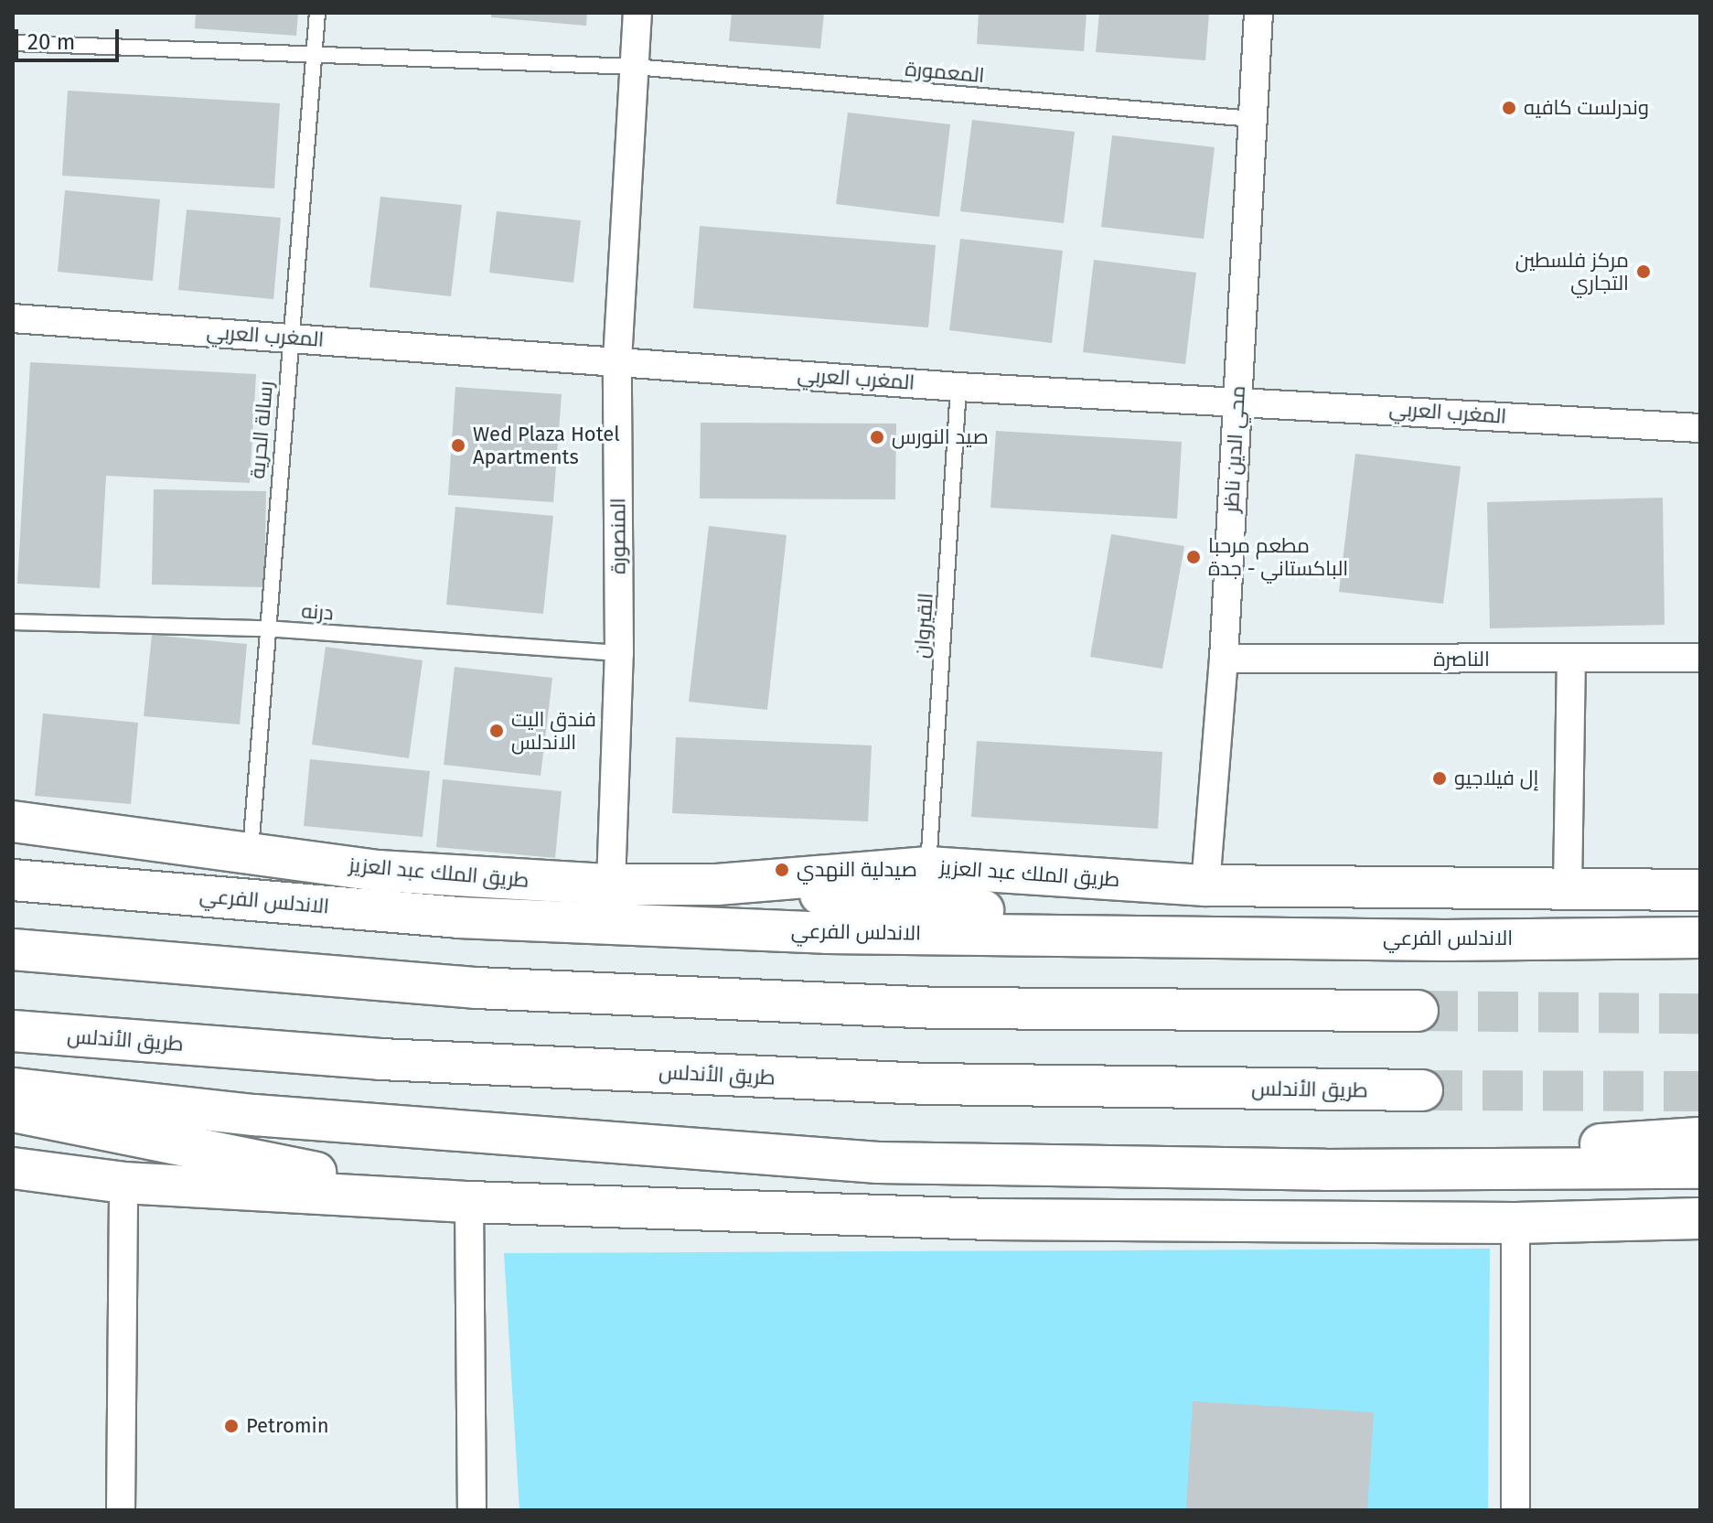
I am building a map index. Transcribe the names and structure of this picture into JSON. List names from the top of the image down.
{
  "streets": {
    "main road": ["طريق الملك عبد العزيز", "الاندلس الفرعي", "طريق الأندلس"],
    "street": [
      "المغرب العربي",
      "محي الدين ناظر",
      "المنصورة",
      "الناصرة"
    ],
    "lane": [
      "المعمورة",
      "رسالة الحرية",
      "درنه",
      "القيروان"
    ]
  },
  "crossings": [
    ["المعمورة", "رسالة الحرية"],
    ["المعمورة", "محي الدين ناظر"],
    ["المعمورة", "المنصورة"],
    ["المغرب العربي", "رسالة الحرية"],
    ["المغرب العربي", "محي الدين ناظر"],
    ["المغرب العربي", "المنصورة"],
    ["المغرب العربي", "القيروان"],
    ["رسالة الحرية", "درنه"],
    ["رسالة الحرية", "طريق الملك عبد العزيز"],
    ["محي الدين ناظر", "الناصرة"],
    ["محي الدين ناظر", "طريق الملك عبد العزيز"],
    ["المنصورة", "درنه"],
    ["المنصورة", "طريق الملك عبد العزيز"],
    ["القيروان", "طريق الملك عبد العزيز"]
  ],
  "places": [
    "وندرلست كافيه",
    "مركز فلسطين التجاري",
    "صيد النورس",
    "Wed Plaza Hotel Apartments",
    "مطعم مرحبا الباكستاني - جدة",
    "فندق اليت الاندلس",
    "إل فيلاجيو",
    "صيدلية النهدي",
    "Petromin"
  ],
  "scale_bar": "20 m"
}
